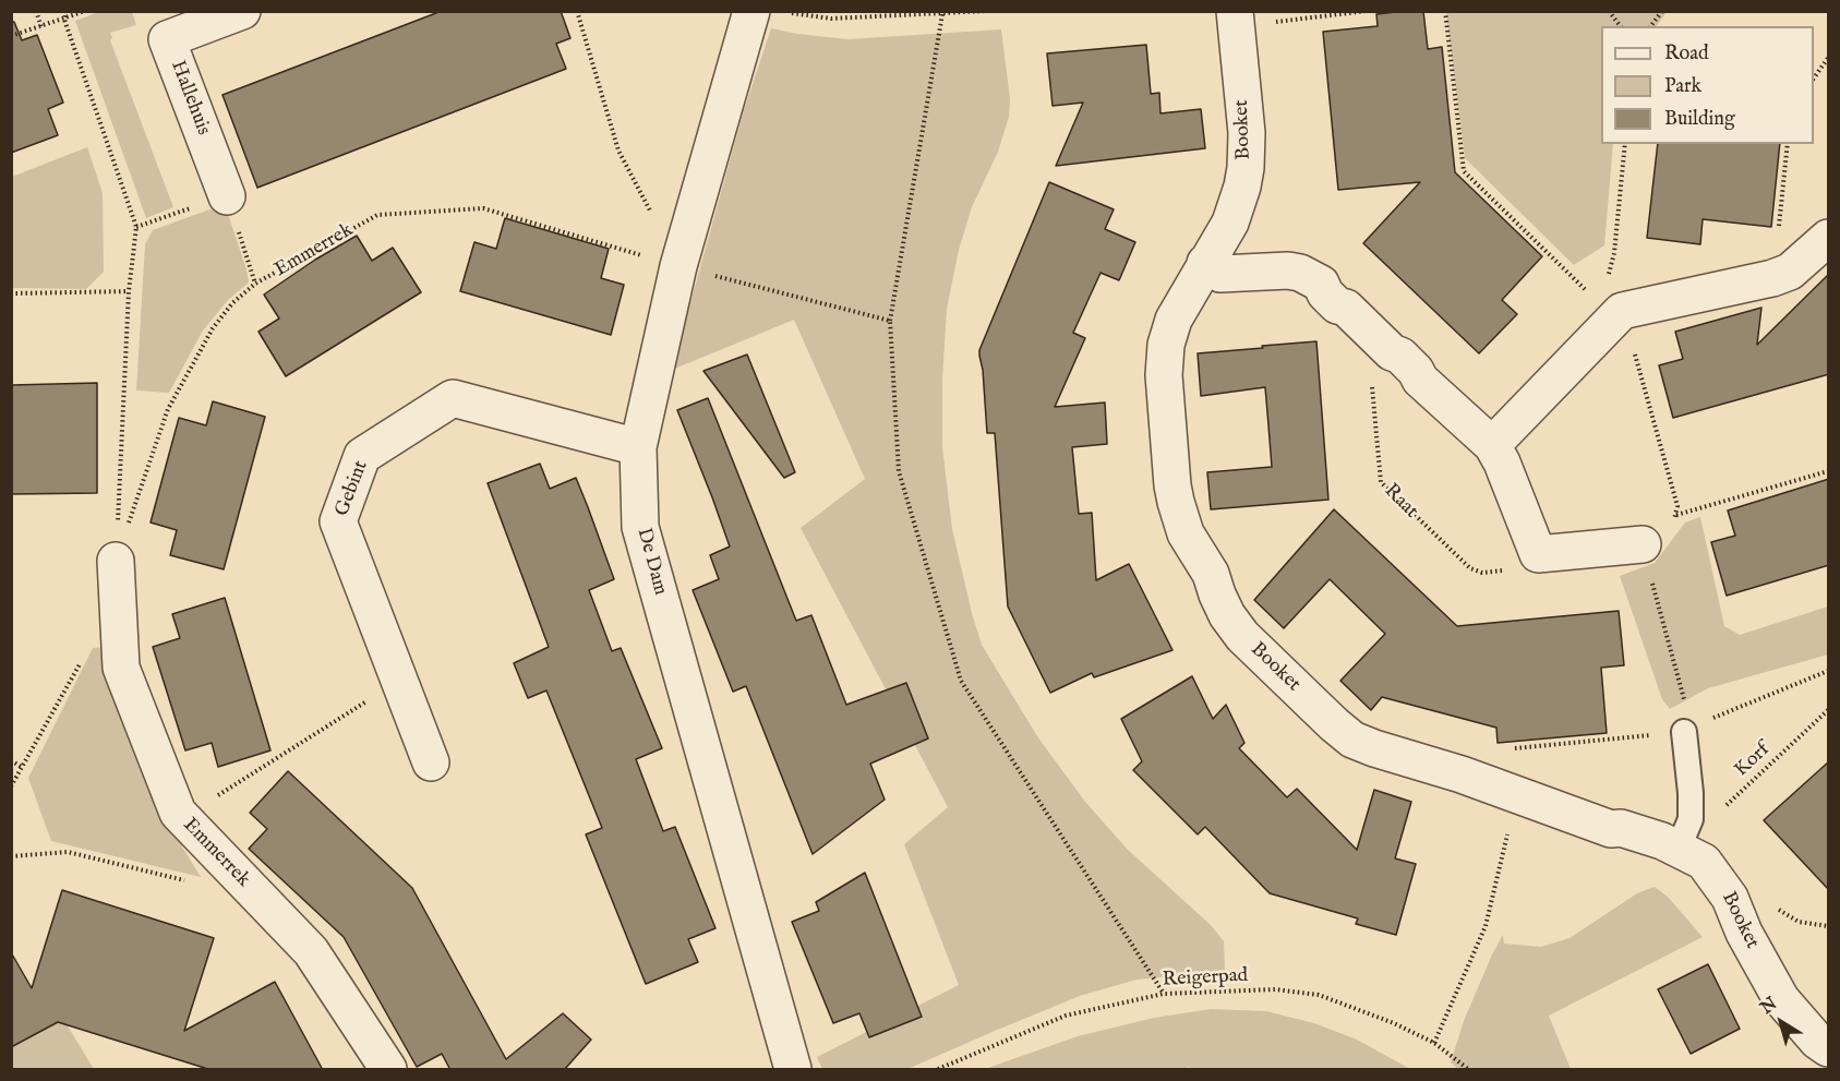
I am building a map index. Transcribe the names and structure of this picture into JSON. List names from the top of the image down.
{
  "streets": {
    "street": [
      "Hallehuis",
      "Booket",
      "Emmerrek",
      "Gebint",
      "De Dam"
    ],
    "path": ["Raat", "Korf", "Reigerpad"]
  },
  "crossings": [
    ["Booket", "Korf"],
    ["Emmerrek", "De Dam"],
    ["Gebint", "De Dam"]
  ],
  "legend": ["Road", "Park", "Building"],
  "north": "top left"
}
